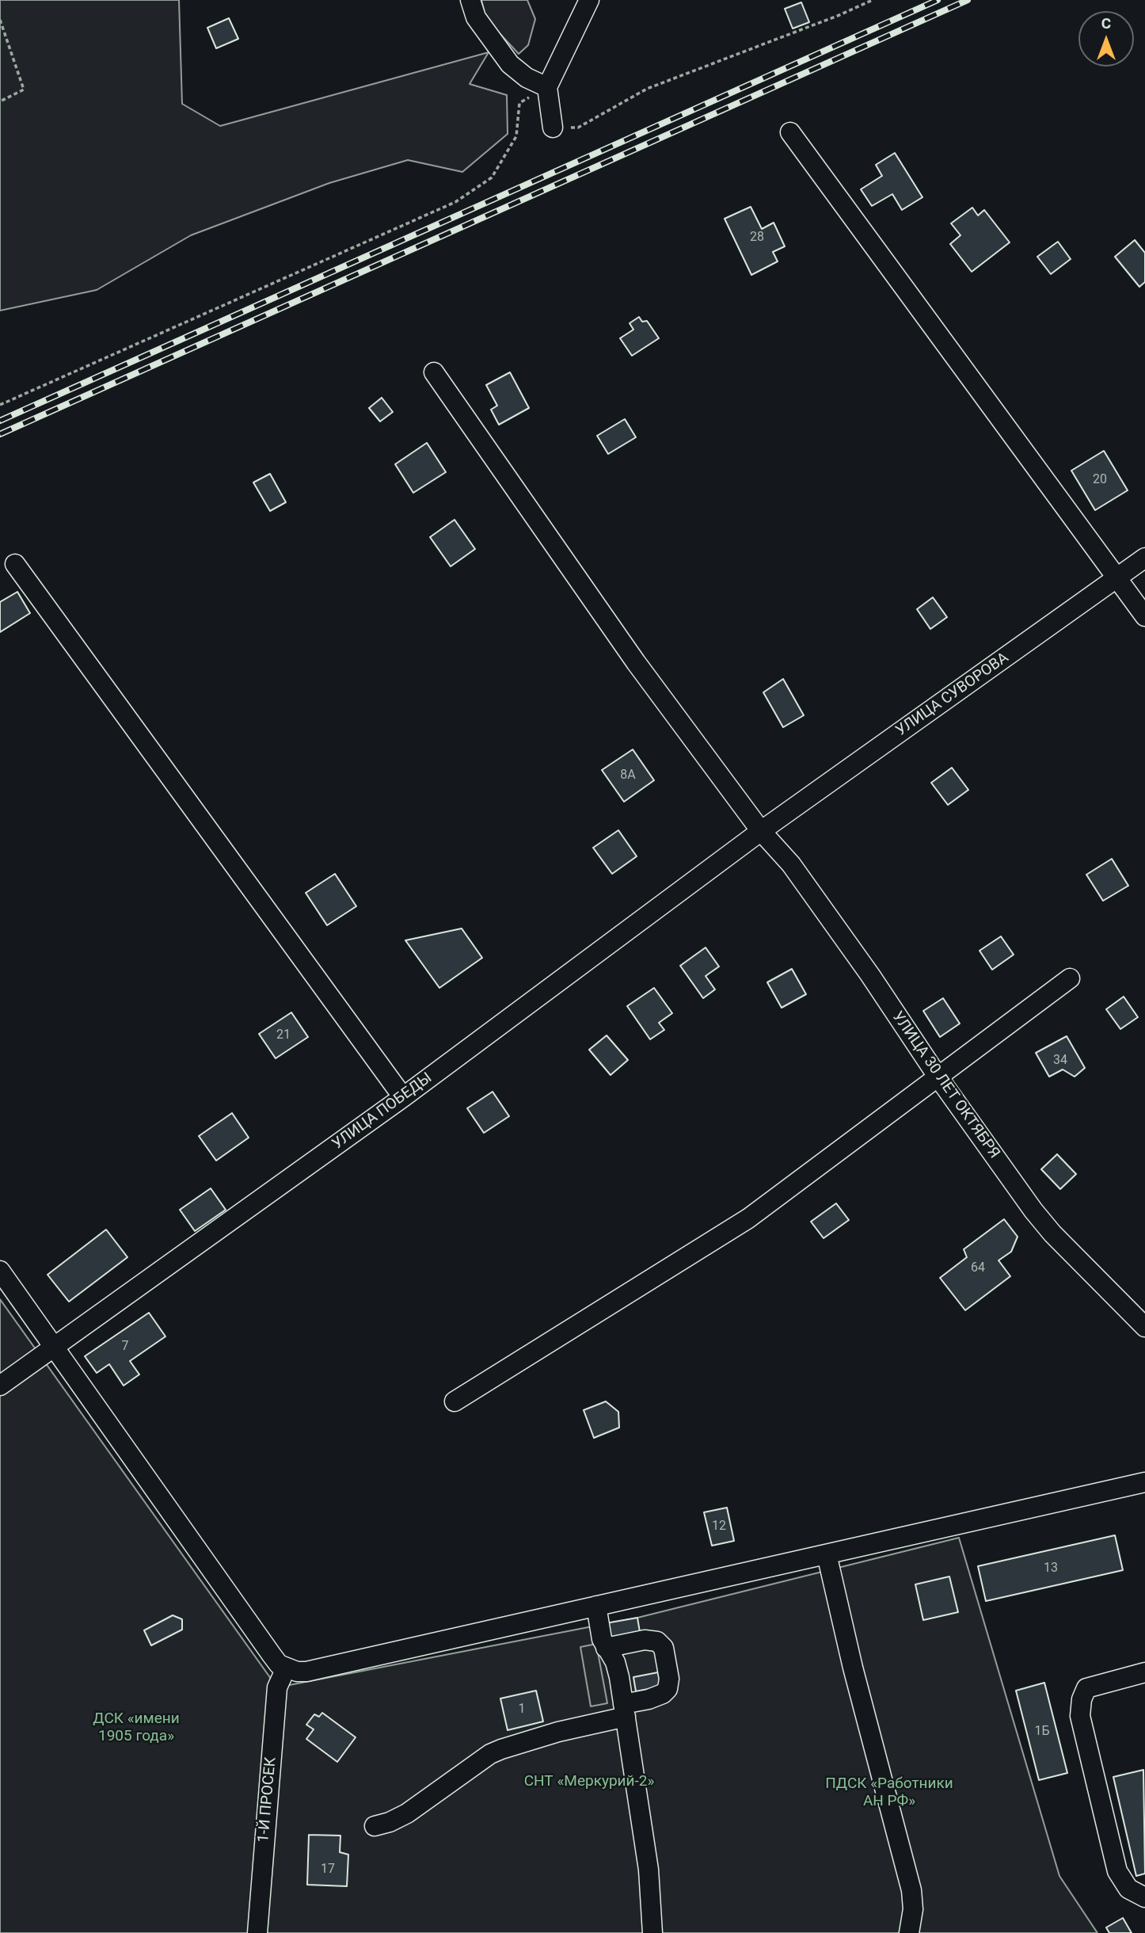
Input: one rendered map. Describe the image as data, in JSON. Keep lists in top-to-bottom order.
{
  "streets": {
    "street": [
      "УЛИЦА СУВОРОВА",
      "УЛИЦА 30 ЛЕТ ОКТЯБРЯ",
      "УЛИЦА ПОБЕДЫ",
      "1-Й ПРОСЕК"
    ]
  },
  "crossings": [
    ["УЛИЦА СУВОРОВА", "УЛИЦА 30 ЛЕТ ОКТЯБРЯ"],
    ["УЛИЦА СУВОРОВА", "УЛИЦА ПОБЕДЫ"],
    ["УЛИЦА 30 ЛЕТ ОКТЯБРЯ", "УЛИЦА ПОБЕДЫ"]
  ],
  "parks": ["ДСК «имени 1905 года»", "СНТ «Меркурий-2»", "ПДСК «Работники АН РФ»"],
  "house_numbers": [
    "28",
    "20",
    "8А",
    "21",
    "34",
    "64",
    "7",
    "12",
    "13",
    "1",
    "1Б",
    "17"
  ],
  "north": "top"
}
